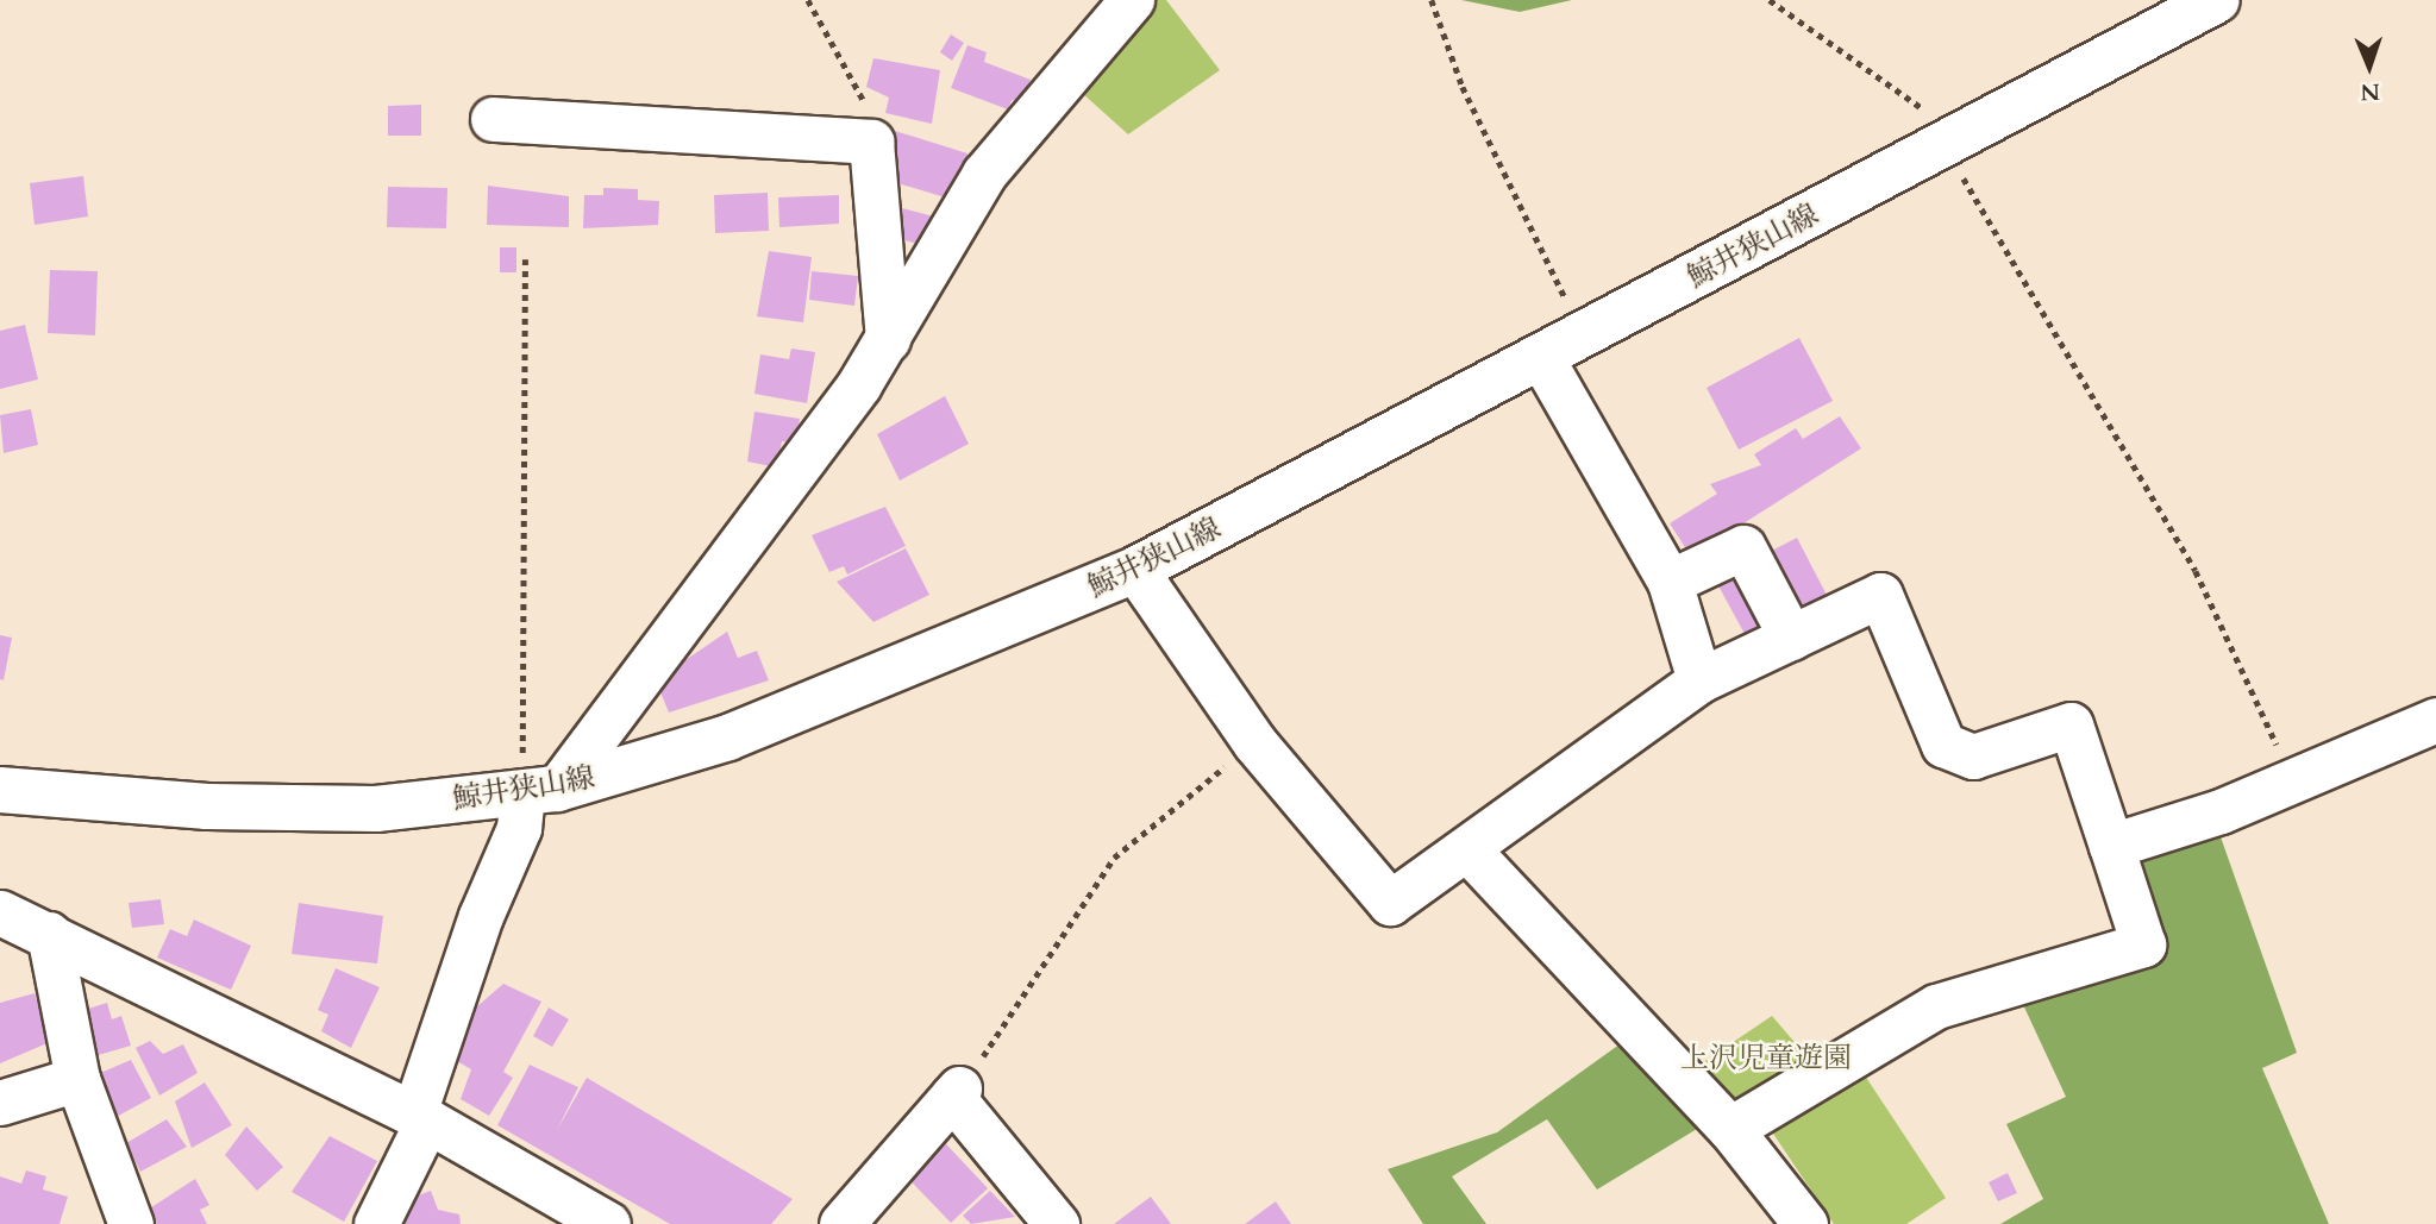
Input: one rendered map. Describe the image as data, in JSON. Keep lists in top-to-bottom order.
{
  "streets": {
    "main road": ["鯨井狭山線"]
  },
  "parks": ["上沢児童遊園"],
  "north": "bottom"
}
